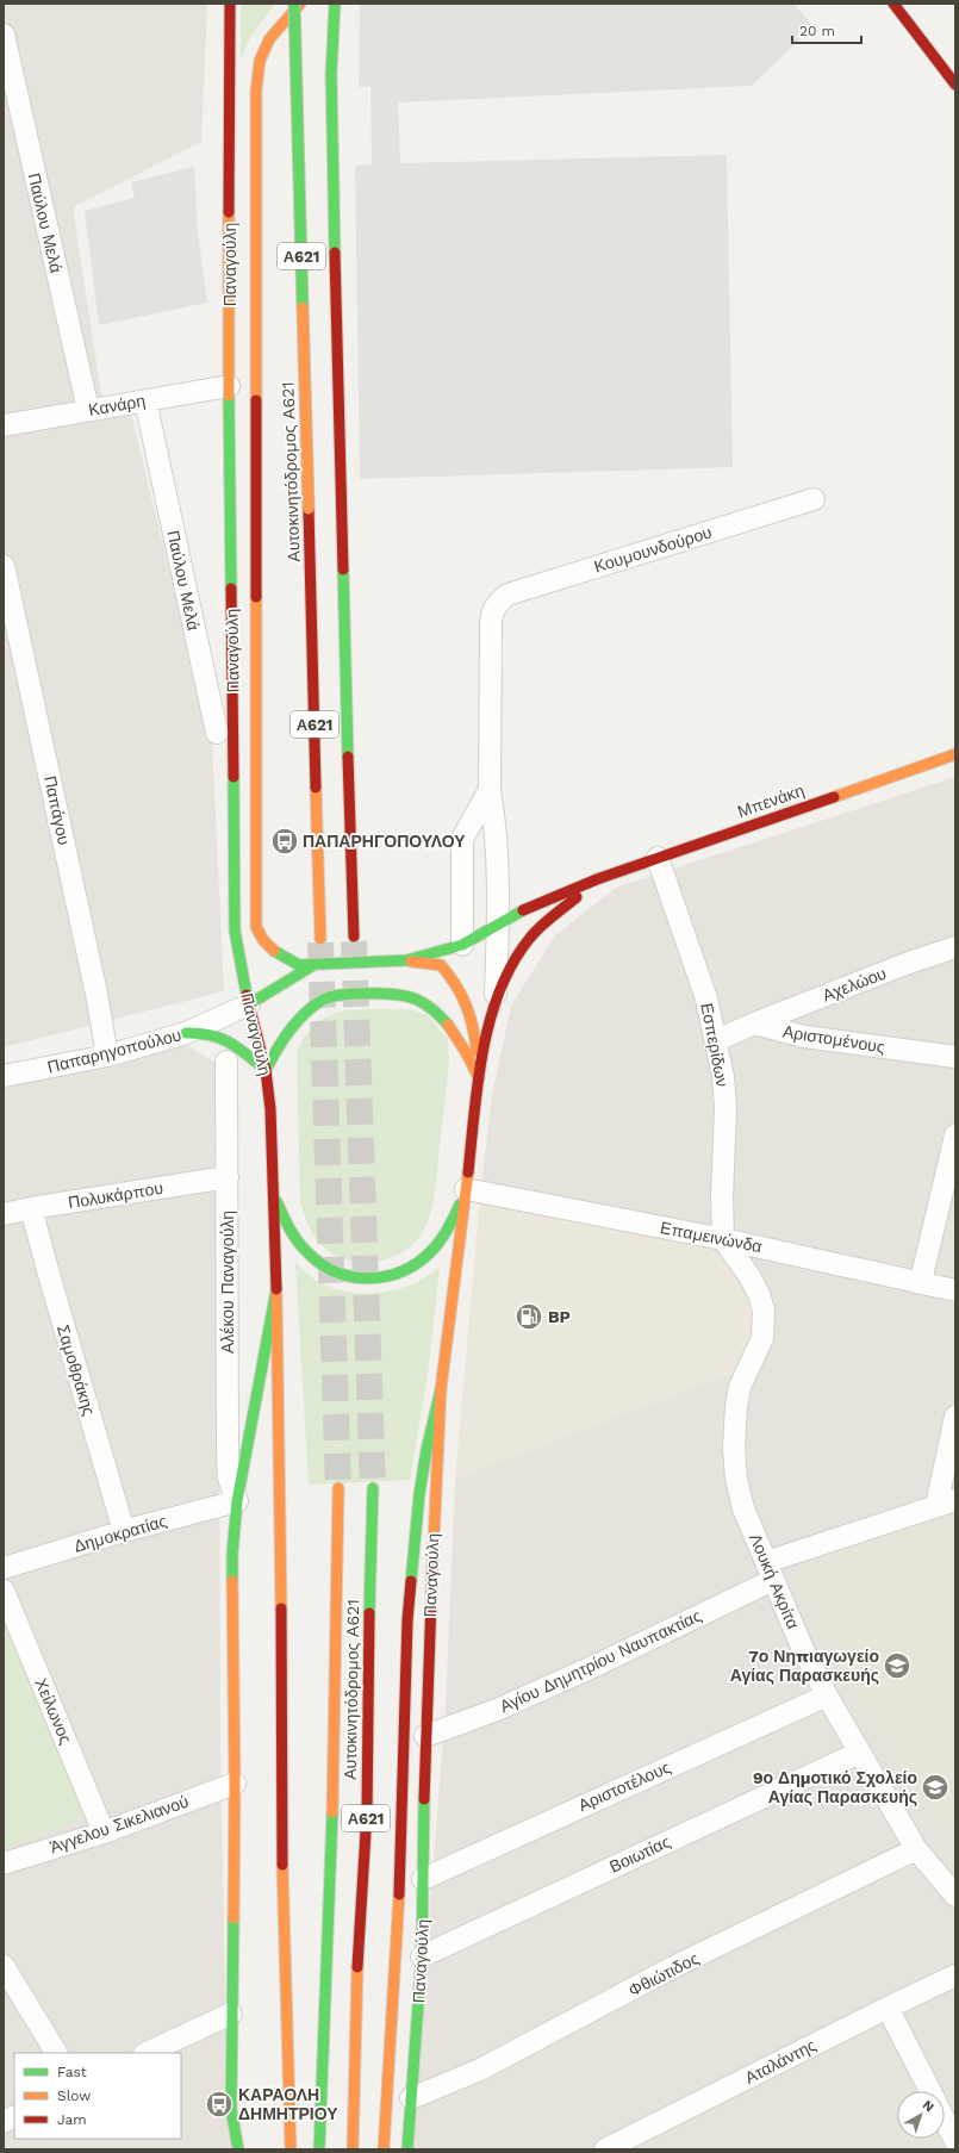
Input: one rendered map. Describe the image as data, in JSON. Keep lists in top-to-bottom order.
{
  "streets": {
    "main road": [
      "Α621",
      "Παναγούλη",
      "Αυτοκινητόδρομος Α621",
      "Μπενάκη"
    ],
    "street": [
      "Παύλου Μελά",
      "Κανάρη",
      "Κουμουνδούρου",
      "Παπάγου",
      "Αχελώου",
      "Αριστομένους",
      "Εσπερίδων",
      "Παπαρηγοπούλου",
      "Πολυκάρπου",
      "Επαμεινώνδα",
      "Αλέκου Παναγούλη",
      "Σαμοθράκης",
      "Δημοκρατίας",
      "Λουκή Ακρίτα",
      "Αγίου Δημητρίου Ναυπακτίας",
      "Χείλωνος",
      "Αριστοτέλους",
      "Άγγελου Σικελιανού",
      "Βοιωτίας",
      "Φθιώτιδος",
      "Αταλάντης"
    ]
  },
  "crossings": [
    ["Παύλου Μελά", "Κανάρη"],
    ["Παναγούλη", "Κανάρη"],
    ["Παναγούλη", "Κουμουνδούρου"],
    ["Παναγούλη", "Μπενάκη"],
    ["Παναγούλη", "Παπαρηγοπούλου"],
    ["Παναγούλη", "Επαμεινώνδα"],
    ["Παναγούλη", "Αγίου Δημητρίου Ναυπακτίας"],
    ["Παναγούλη", "Αριστοτέλους"],
    ["Παναγούλη", "Βοιωτίας"],
    ["Παναγούλη", "Φθιώτιδος"],
    ["Μπενάκη", "Εσπερίδων"],
    ["Παπάγου", "Παπαρηγοπούλου"],
    ["Αχελώου", "Αριστομένους"],
    ["Εσπερίδων", "Επαμεινώνδα"],
    ["Εσπερίδων", "Λουκή Ακρίτα"],
    ["Πολυκάρπου", "Αλέκου Παναγούλη"],
    ["Πολυκάρπου", "Σαμοθράκης"],
    ["Επαμεινώνδα", "Λουκή Ακρίτα"],
    ["Αλέκου Παναγούλη", "Δημοκρατίας"],
    ["Σαμοθράκης", "Δημοκρατίας"],
    ["Λουκή Ακρίτα", "Αγίου Δημητρίου Ναυπακτίας"],
    ["Λουκή Ακρίτα", "Αριστοτέλους"],
    ["Λουκή Ακρίτα", "Βοιωτίας"],
    ["Λουκή Ακρίτα", "Φθιώτιδος"],
    ["Χείλωνος", "Άγγελου Σικελιανού"]
  ],
  "places": {
    "bus stop": ["ΠΑΠΑΡΗΓΟΠΟΥΛΟΥ", "ΚΑΡΑΟΛΗ ΔΗΜΗΤΡΙΟΥ"],
    "fuel station": ["BP"],
    "school or university": ["7ο Νηπιαγωγείο Αγίας Παρασκευής", "9ο Δημοτικό Σχολείο Αγίας Παρασκευής"]
  },
  "legend": ["Fast", "Slow", "Jam"],
  "scale_bar": "20 m",
  "north": "top right"
}
